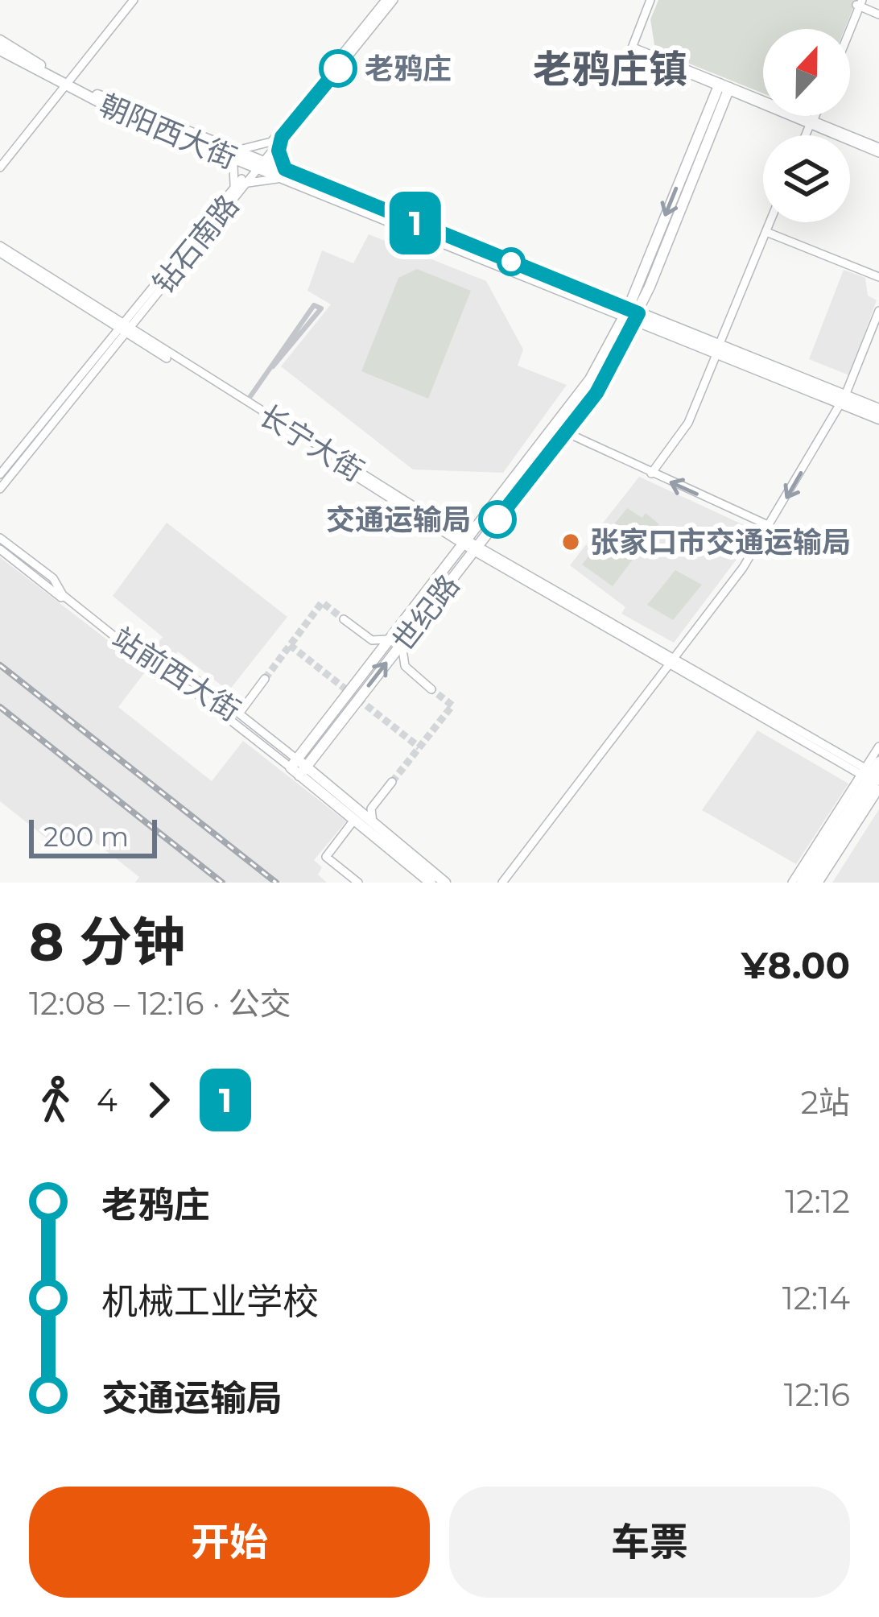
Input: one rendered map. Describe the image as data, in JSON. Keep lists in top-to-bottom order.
{
  "streets": {
    "main road": [
      "朝阳西大街",
      "钻石南路",
      "长宁大街",
      "世纪路",
      "站前西大街"
    ]
  },
  "crossings": [
    ["朝阳西大街", "钻石南路"],
    ["朝阳西大街", "世纪路"],
    ["钻石南路", "长宁大街"],
    ["长宁大街", "世纪路"],
    ["世纪路", "站前西大街"]
  ],
  "districts": ["老鸦庄镇"],
  "places": ["老鸦庄", "交通运输局", "张家口市交通运输局"],
  "lines": ["bus line 1"],
  "scale_bar": "200 m",
  "north": "top",
  "page": {
    "on_map": "1",
    "scale": "200 m",
    "heading": ["8 分钟", "12:08 – 12:16 · 公交", "¥8.00"],
    "legs": ["4", "1", "2站"],
    "list": [
      {
        "name": "老鸦庄",
        "value": "12:12"
      },
      {
        "name": "机械工业学校",
        "value": "12:14"
      },
      {
        "name": "交通运输局",
        "value": "12:16"
      }
    ],
    "buttons": ["开始", "车票"]
  }
}
